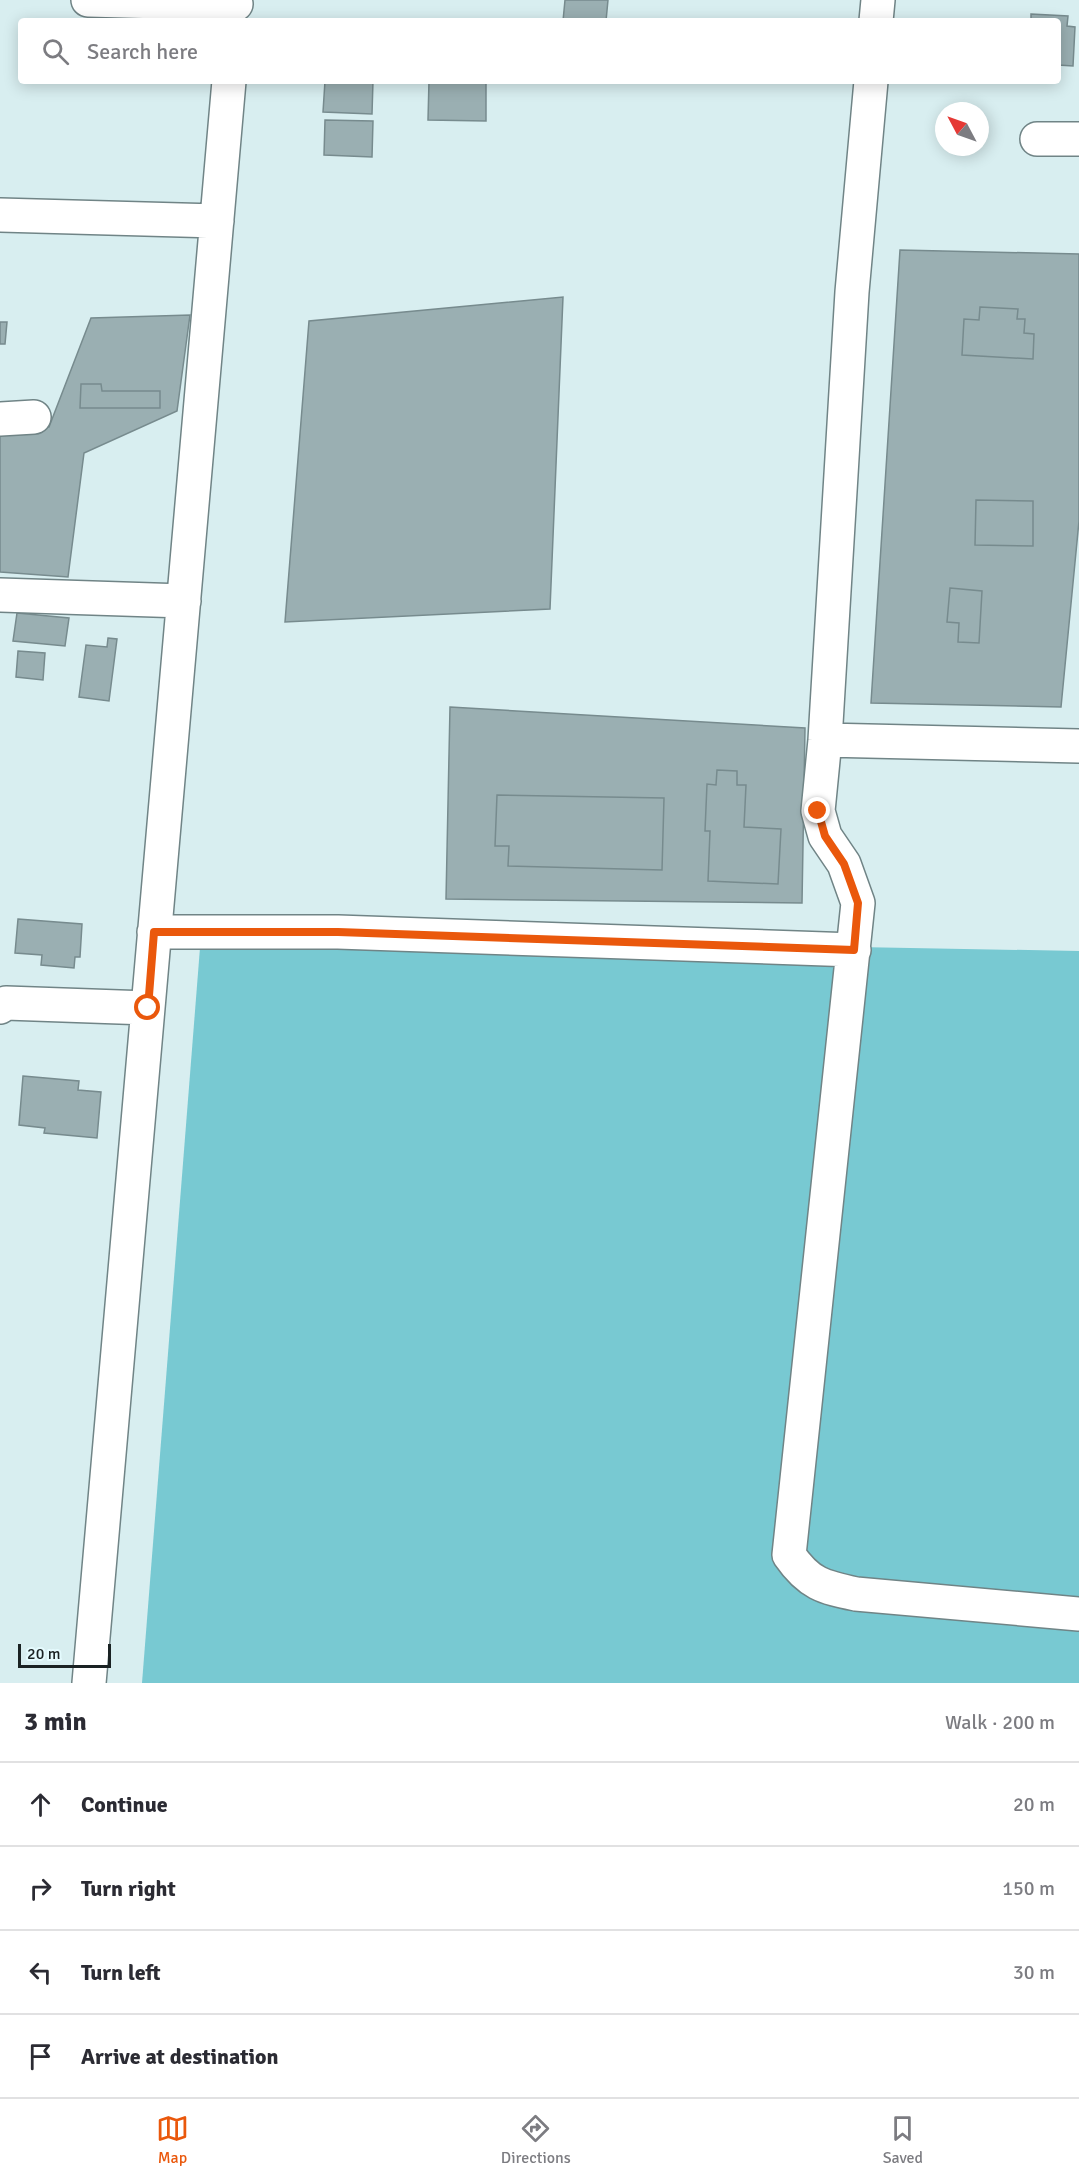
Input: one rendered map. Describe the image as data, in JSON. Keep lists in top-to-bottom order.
{
  "scale_bar": "20 m",
  "north": "top left",
  "page": {
    "search": "Search here",
    "scale": "20 m",
    "heading": ["3 min", "Walk · 200 m"],
    "list": [
      ["Continue", "20 m"],
      ["Turn right", "150 m"],
      ["Turn left", "30 m"],
      "Arrive at destination"
    ],
    "nav": ["Map", "Directions", "Saved"]
  }
}
